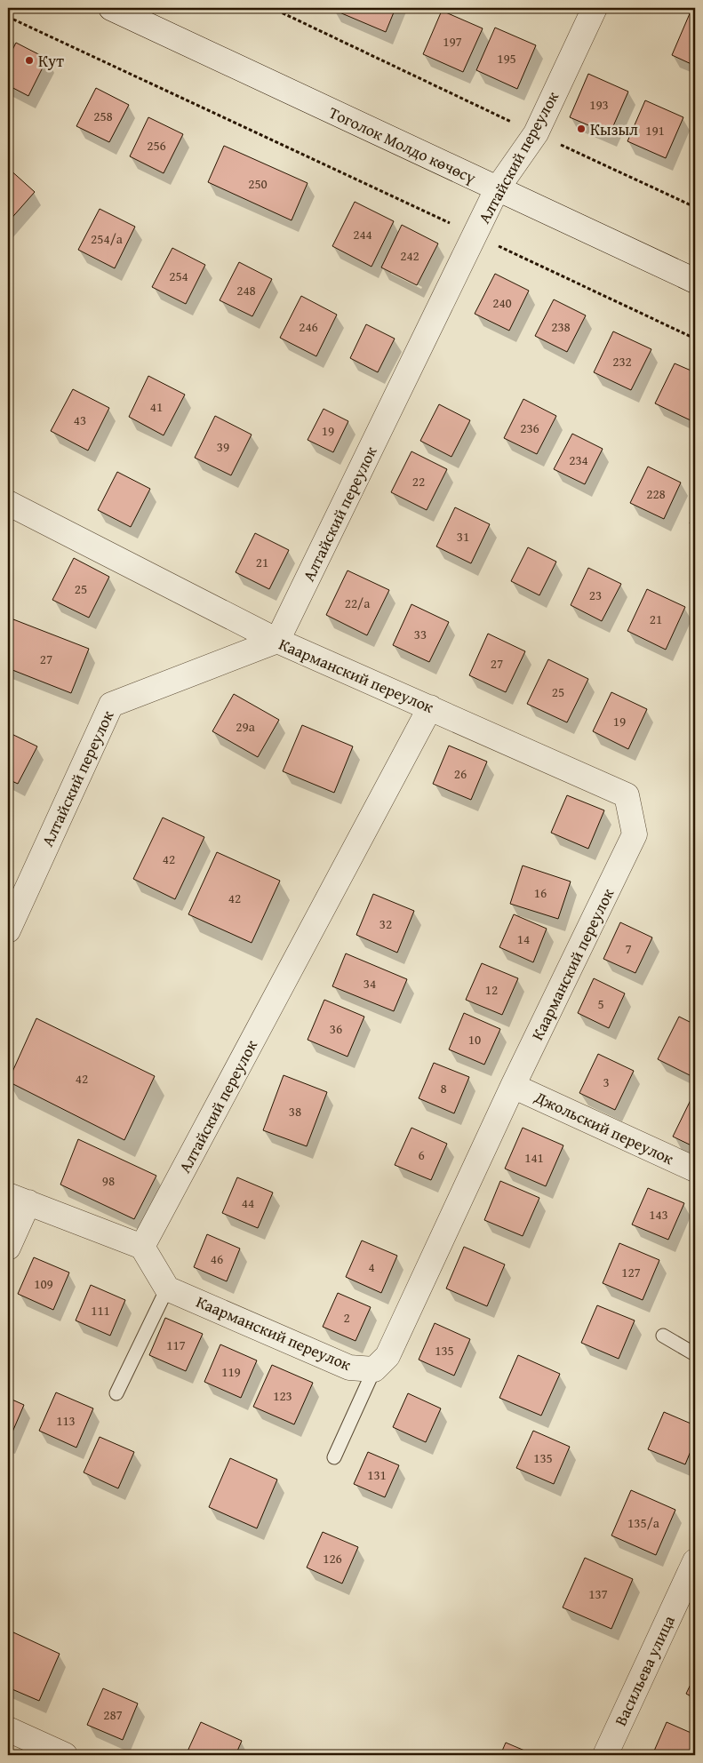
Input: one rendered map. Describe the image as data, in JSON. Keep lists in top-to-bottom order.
{
  "streets": {
    "street": [
      "Тоголок Молдо көчөсү",
      "Алтайский переулок",
      "Каарманский переулок",
      "Джольский переулок",
      "Васильева улица"
    ]
  },
  "crossings": [
    ["Тоголок Молдо көчөсү", "Алтайский переулок"],
    ["Алтайский переулок", "Каарманский переулок"],
    ["Каарманский переулок", "Джольский переулок"]
  ],
  "places": ["Кут", "Кызыл"],
  "house_numbers": [
    "197",
    "195",
    "193",
    "258",
    "191",
    "256",
    "250",
    "244",
    "254/а",
    "242",
    "254",
    "248",
    "240",
    "246",
    "238",
    "232",
    "41",
    "43",
    "236",
    "19",
    "39",
    "234",
    "22",
    "228",
    "31",
    "21",
    "25",
    "23",
    "22/а",
    "21",
    "33",
    "27",
    "27",
    "25",
    "19",
    "29а",
    "26",
    "42",
    "16",
    "42",
    "32",
    "14",
    "7",
    "34",
    "12",
    "5",
    "36",
    "10",
    "42",
    "3",
    "8",
    "38",
    "6",
    "141",
    "98",
    "44",
    "143",
    "46",
    "4",
    "127",
    "109",
    "111",
    "2",
    "117",
    "135",
    "119",
    "123",
    "113",
    "135",
    "131",
    "135/а",
    "126",
    "137",
    "287"
  ]
}
